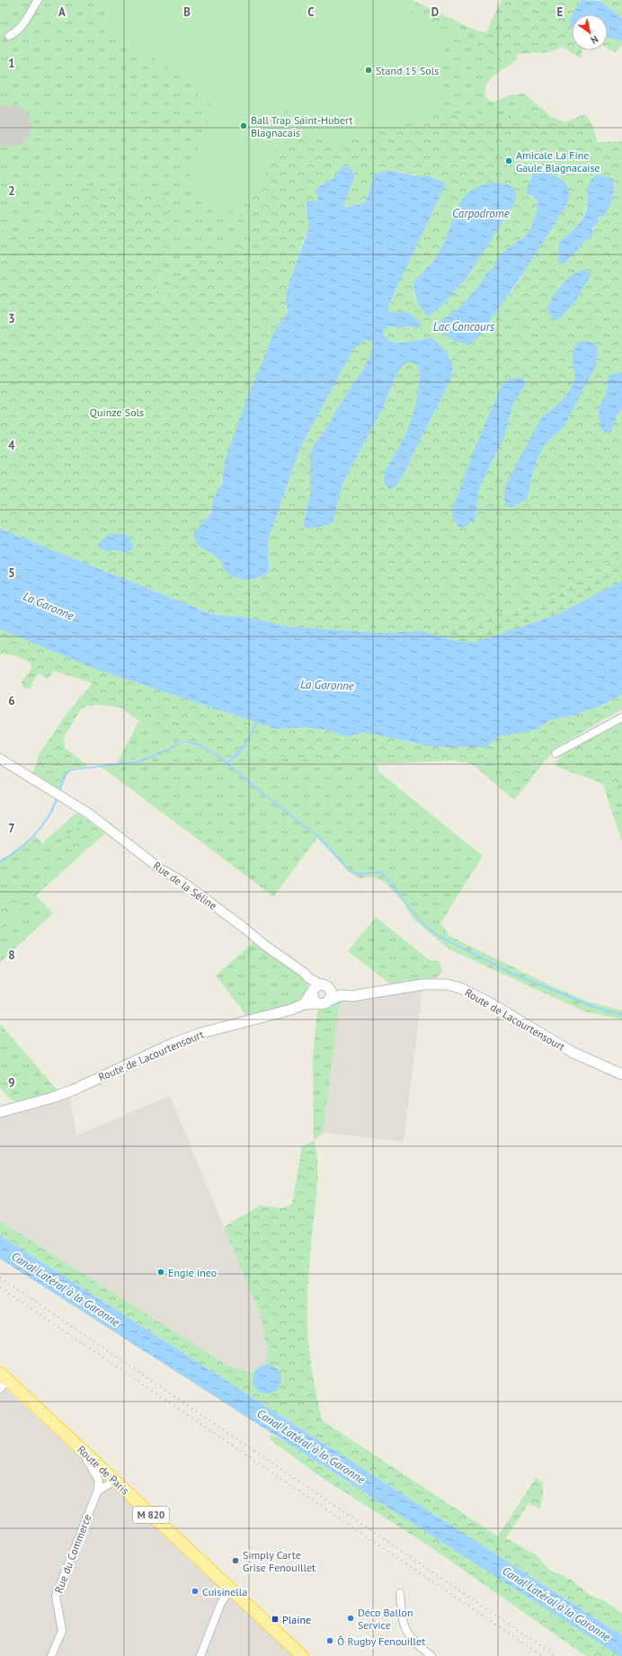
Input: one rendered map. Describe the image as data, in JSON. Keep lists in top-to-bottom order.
{
  "streets": {
    "main road": ["Route de Lacourtensourt", "Route de Paris", "M 820"],
    "street": ["Rue de la Séline", "Rue du Commerce"]
  },
  "crossings": [
    ["Rue de la Séline", "Route de Lacourtensourt"],
    ["Route de Paris", "Rue du Commerce"]
  ],
  "water": [
    "Carpodrome",
    "Lac Concours",
    "La Garonne",
    "Canal Latéral à la Garonne"
  ],
  "parks": ["Quinze Sols"],
  "places": {
    "other": [
      "Stand 15 Sols",
      "Ball Trap Saint-Hubert Blagnacais",
      "Amicale La Fine Gaule Blagnacaise",
      "Engie ineo",
      "Simply Carte Grise Fenouillet",
      "Cuisinella",
      "Déco Ballon Service",
      "Ô Rugby Fenouillet"
    ],
    "transit": ["Plaine"]
  },
  "north": "bottom right",
  "grid": {
    "columns": [
      "A",
      "B",
      "C",
      "D",
      "E"
    ],
    "rows": [
      "1",
      "2",
      "3",
      "4",
      "5",
      "6",
      "7",
      "8",
      "9"
    ]
  }
}
